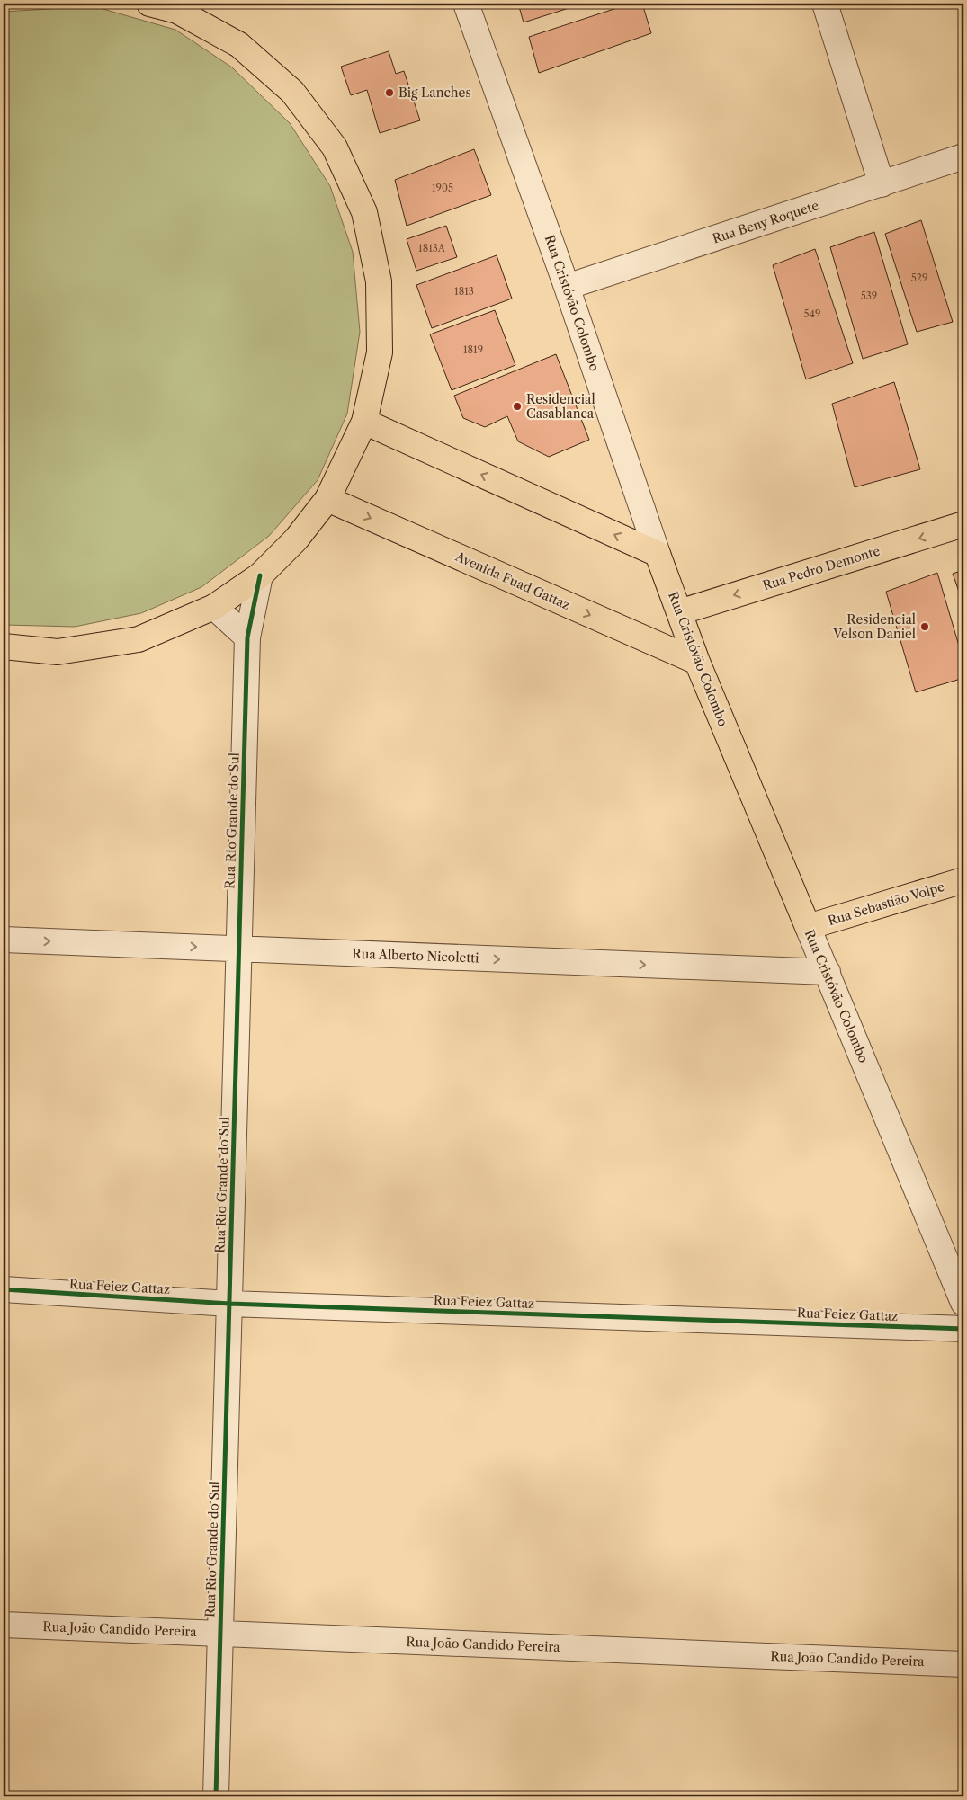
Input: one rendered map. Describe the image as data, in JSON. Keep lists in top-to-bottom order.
{
  "streets": {
    "main road": [
      "Rua Cristóvão Colombo",
      "Rua Pedro Demonte",
      "Avenida Fuad Gattaz",
      "Rua Sebastião Volpe"
    ],
    "street": [
      "Rua Beny Roquete",
      "Rua Rio Grande do Sul",
      "Rua Alberto Nicoletti",
      "Rua Feiez Gattaz",
      "Rua João Candido Pereira"
    ]
  },
  "crossings": [
    ["Rua Beny Roquete", "Rua Cristóvão Colombo"],
    ["Rua Cristóvão Colombo", "Rua Pedro Demonte"],
    ["Rua Cristóvão Colombo", "Avenida Fuad Gattaz"],
    ["Rua Cristóvão Colombo", "Rua Sebastião Volpe"],
    ["Rua Cristóvão Colombo", "Rua Alberto Nicoletti"],
    ["Rua Rio Grande do Sul", "Rua Alberto Nicoletti"],
    ["Rua Rio Grande do Sul", "Rua Feiez Gattaz"],
    ["Rua Rio Grande do Sul", "Rua João Candido Pereira"]
  ],
  "one_way": ["Rua Pedro Demonte", "Rua Alberto Nicoletti"],
  "places": ["Big Lanches", "Residencial Casablanca", "Residencial Velson Daniel"],
  "house_numbers": [
    "1905",
    "1813A",
    "529",
    "1813",
    "539",
    "549",
    "1819"
  ]
}
